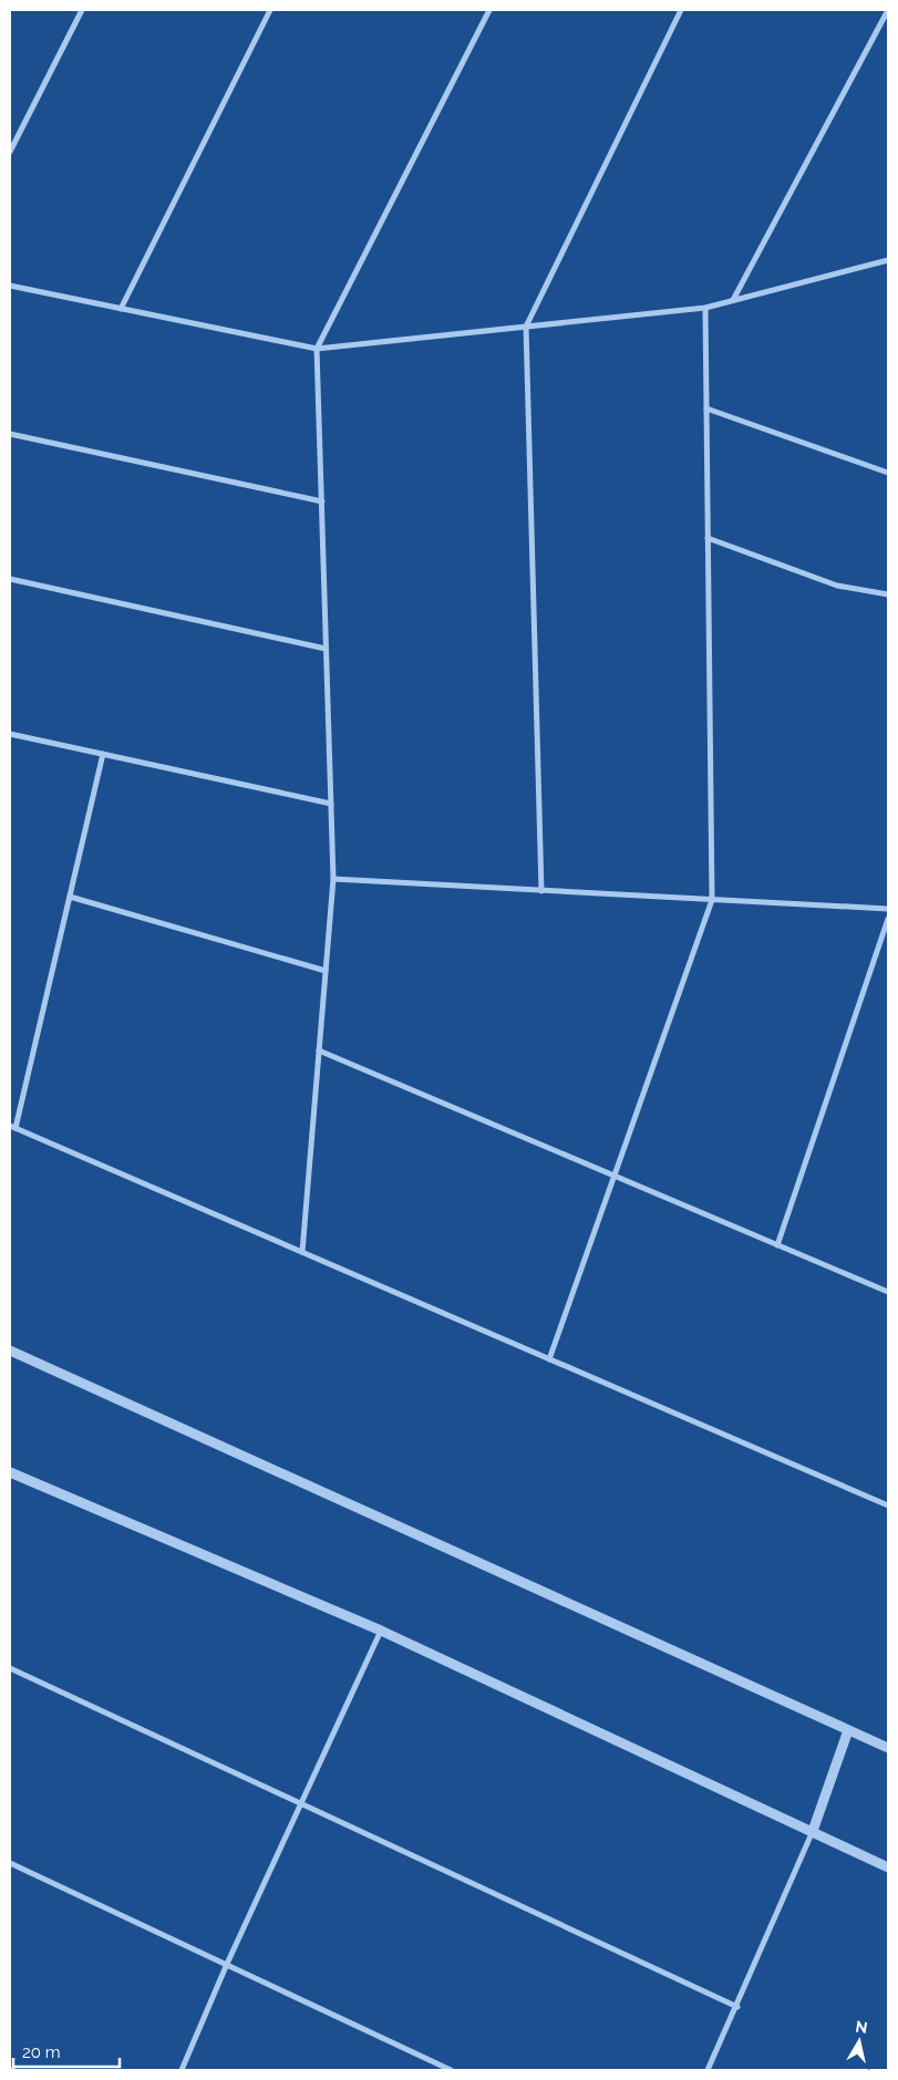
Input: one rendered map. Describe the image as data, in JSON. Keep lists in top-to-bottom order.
{
  "scale_bar": "20 m",
  "north": "top"
}
